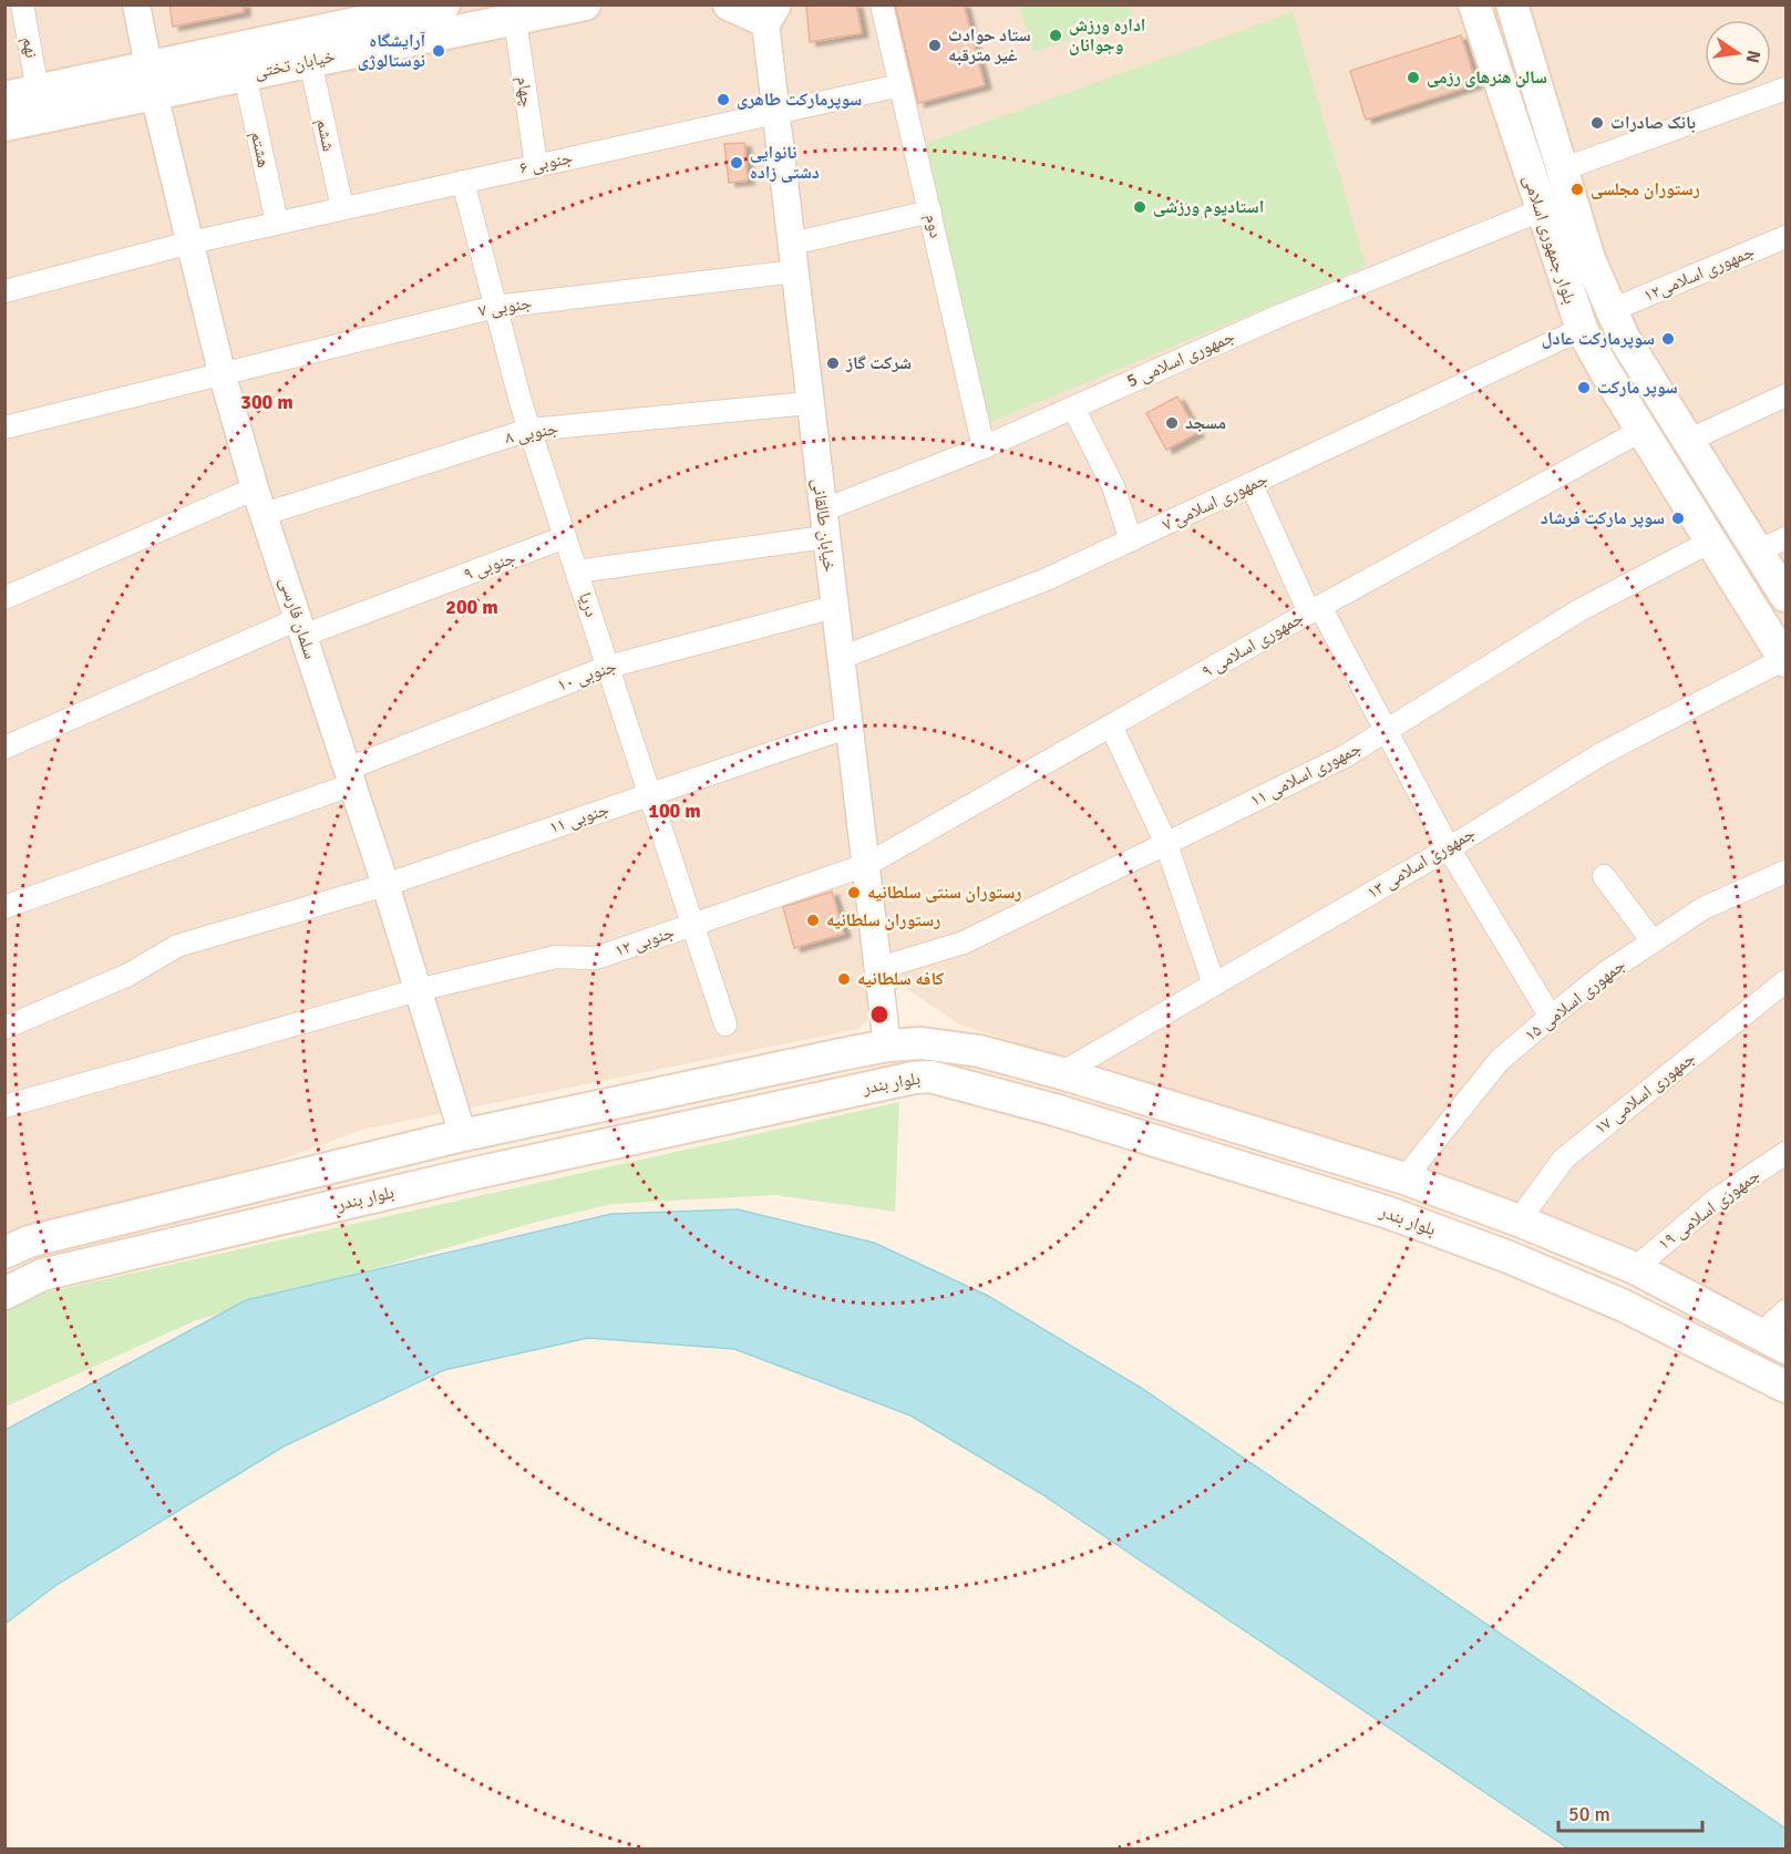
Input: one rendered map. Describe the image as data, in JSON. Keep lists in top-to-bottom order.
{
  "streets": {
    "main road": ["خیابان تختی", "بلوار جمهوری اسلامی", "بلوار بندر"],
    "street": [
      "نهم",
      "چهام",
      "ششم",
      "هشتم",
      "۶ جنوبی",
      "دوم",
      "جمهوری اسلامی۱۲",
      "۷ جنوبی",
      "جمهوری اسلامی 5",
      "۸ جنوبی",
      "جمهوری اسلامی ۷",
      "خیابان طالقانی",
      "۹ جنوبی",
      "دریا",
      "سلمان فارسی",
      "جمهوری اسلامی ۹",
      "۱۰ جنوبی",
      "جمهوری اسلامی ۱۱",
      "۱۱ جنوبی",
      "جمهوری اسلامی ۱۳",
      "۱۲ جنوبی",
      "جمهوری اسلامی ۱۵",
      "جمهوری اسلامی ۱۷",
      "جمهوری اسلامی ۱۹"
    ]
  },
  "crossings": [
    ["نهم", "خیابان تختی"],
    ["خیابان تختی", "چهام"],
    ["خیابان تختی", "ششم"],
    ["خیابان تختی", "هشتم"],
    ["خیابان تختی", "سلمان فارسی"],
    ["چهام", "۶ جنوبی"],
    ["ششم", "۶ جنوبی"],
    ["هشتم", "۶ جنوبی"],
    ["۶ جنوبی", "دوم"],
    ["۶ جنوبی", "خیابان طالقانی"],
    ["۶ جنوبی", "دریا"],
    ["۶ جنوبی", "سلمان فارسی"],
    ["دوم", "جمهوری اسلامی 5"],
    ["بلوار جمهوری اسلامی", "جمهوری اسلامی۱۲"],
    ["بلوار جمهوری اسلامی", "جمهوری اسلامی 5"],
    ["بلوار جمهوری اسلامی", "جمهوری اسلامی ۷"],
    ["بلوار جمهوری اسلامی", "جمهوری اسلامی ۹"],
    ["بلوار جمهوری اسلامی", "جمهوری اسلامی ۱۱"],
    ["بلوار جمهوری اسلامی", "جمهوری اسلامی ۱۳"],
    ["۷ جنوبی", "خیابان طالقانی"],
    ["۷ جنوبی", "دریا"],
    ["۷ جنوبی", "سلمان فارسی"],
    ["جمهوری اسلامی 5", "خیابان طالقانی"],
    ["۸ جنوبی", "خیابان طالقانی"],
    ["۸ جنوبی", "دریا"],
    ["۸ جنوبی", "سلمان فارسی"],
    ["جمهوری اسلامی ۷", "خیابان طالقانی"],
    ["خیابان طالقانی", "جمهوری اسلامی ۹"],
    ["خیابان طالقانی", "۱۰ جنوبی"],
    ["خیابان طالقانی", "جمهوری اسلامی ۱۱"],
    ["خیابان طالقانی", "۱۱ جنوبی"],
    ["خیابان طالقانی", "۱۲ جنوبی"],
    ["خیابان طالقانی", "بلوار بندر"],
    ["۹ جنوبی", "دریا"],
    ["۹ جنوبی", "سلمان فارسی"],
    ["دریا", "۱۰ جنوبی"],
    ["دریا", "۱۱ جنوبی"],
    ["دریا", "۱۲ جنوبی"],
    ["سلمان فارسی", "۱۰ جنوبی"],
    ["سلمان فارسی", "۱۱ جنوبی"],
    ["سلمان فارسی", "۱۲ جنوبی"],
    ["سلمان فارسی", "بلوار بندر"],
    ["جمهوری اسلامی ۹", "۱۲ جنوبی"],
    ["جمهوری اسلامی ۱۳", "بلوار بندر"],
    ["جمهوری اسلامی ۱۵", "بلوار بندر"],
    ["بلوار بندر", "جمهوری اسلامی ۱۷"],
    ["بلوار بندر", "جمهوری اسلامی ۱۹"]
  ],
  "places": [
    "اداره ورزش وجوانان",
    "ستاد حوادث غیر مترقبه",
    "آرایشگاه نوستالوژی",
    "سالن هنرهای رزمی",
    "سوپرمارکت طاهری",
    "بانک صادرات",
    "نانوایی دشتی زاده",
    "رستوران مجلسی",
    "استادیوم ورزشی",
    "سوپرمارکت عادل",
    "شرکت گاز",
    "سوپر مارکت",
    "مسجد",
    "سوپر مارکت فرشاد",
    "رستوران سنتی سلطانیه",
    "رستوران سلطانیه",
    "کافه سلطانیه"
  ],
  "scale_bar": "50 m",
  "north": "right",
  "rings": ["300 m", "200 m", "100 m"]
}
